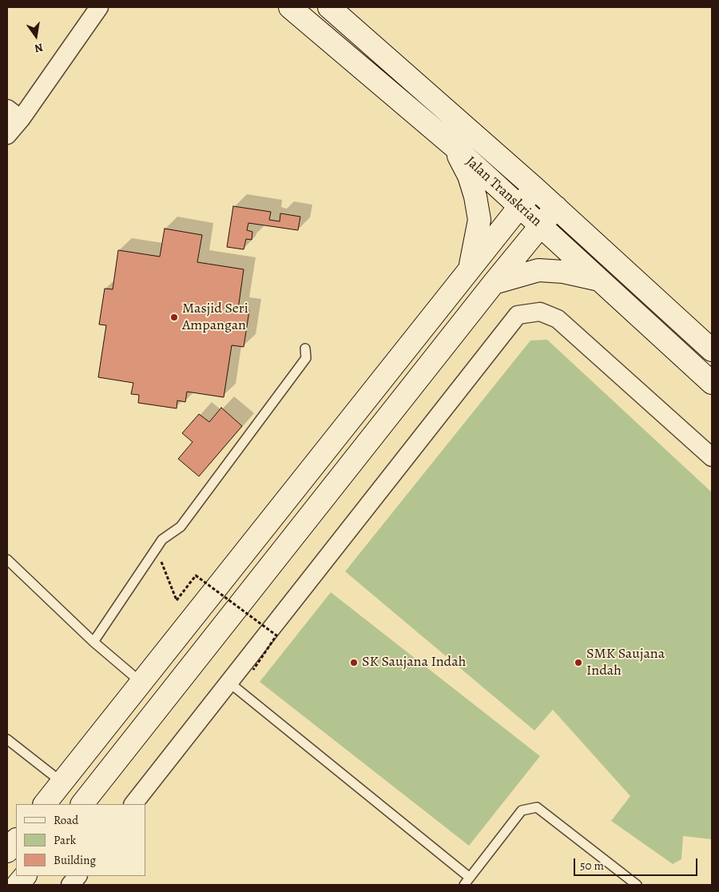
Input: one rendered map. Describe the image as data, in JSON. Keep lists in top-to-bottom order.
{
  "streets": {
    "main road": ["Jalan Transkrian"]
  },
  "places": ["Masjid Seri Ampangan", "SK Saujana Indah", "SMK Saujana Indah"],
  "legend": ["Road", "Park", "Building"],
  "scale_bar": "50 m",
  "north": "bottom"
}
